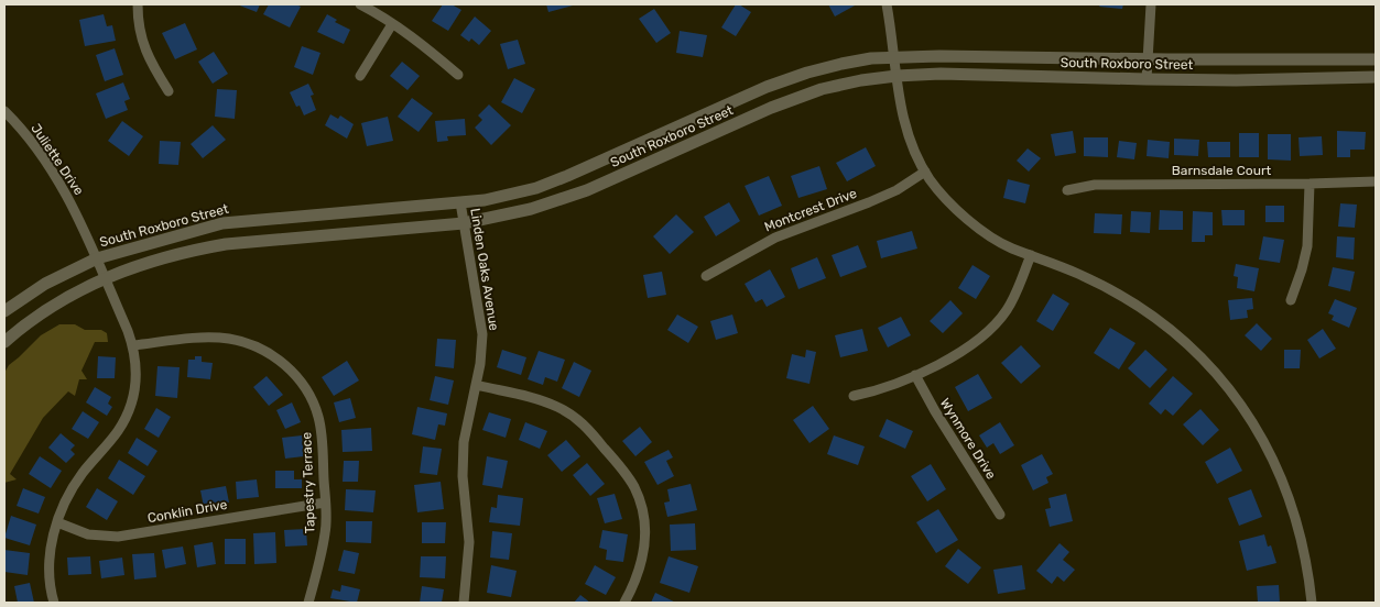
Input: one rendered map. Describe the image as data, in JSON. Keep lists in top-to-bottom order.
{
  "streets": {
    "street": [
      "South Roxboro Street",
      "Juliette Drive",
      "Barnsdale Court",
      "Montcrest Drive",
      "Linden Oaks Avenue",
      "Wynmore Drive",
      "Tapestry Terrace",
      "Conklin Drive"
    ]
  },
  "crossings": [
    ["South Roxboro Street", "Juliette Drive"],
    ["South Roxboro Street", "Linden Oaks Avenue"],
    ["Juliette Drive", "Tapestry Terrace"],
    ["Juliette Drive", "Conklin Drive"],
    ["Tapestry Terrace", "Conklin Drive"]
  ]
}
